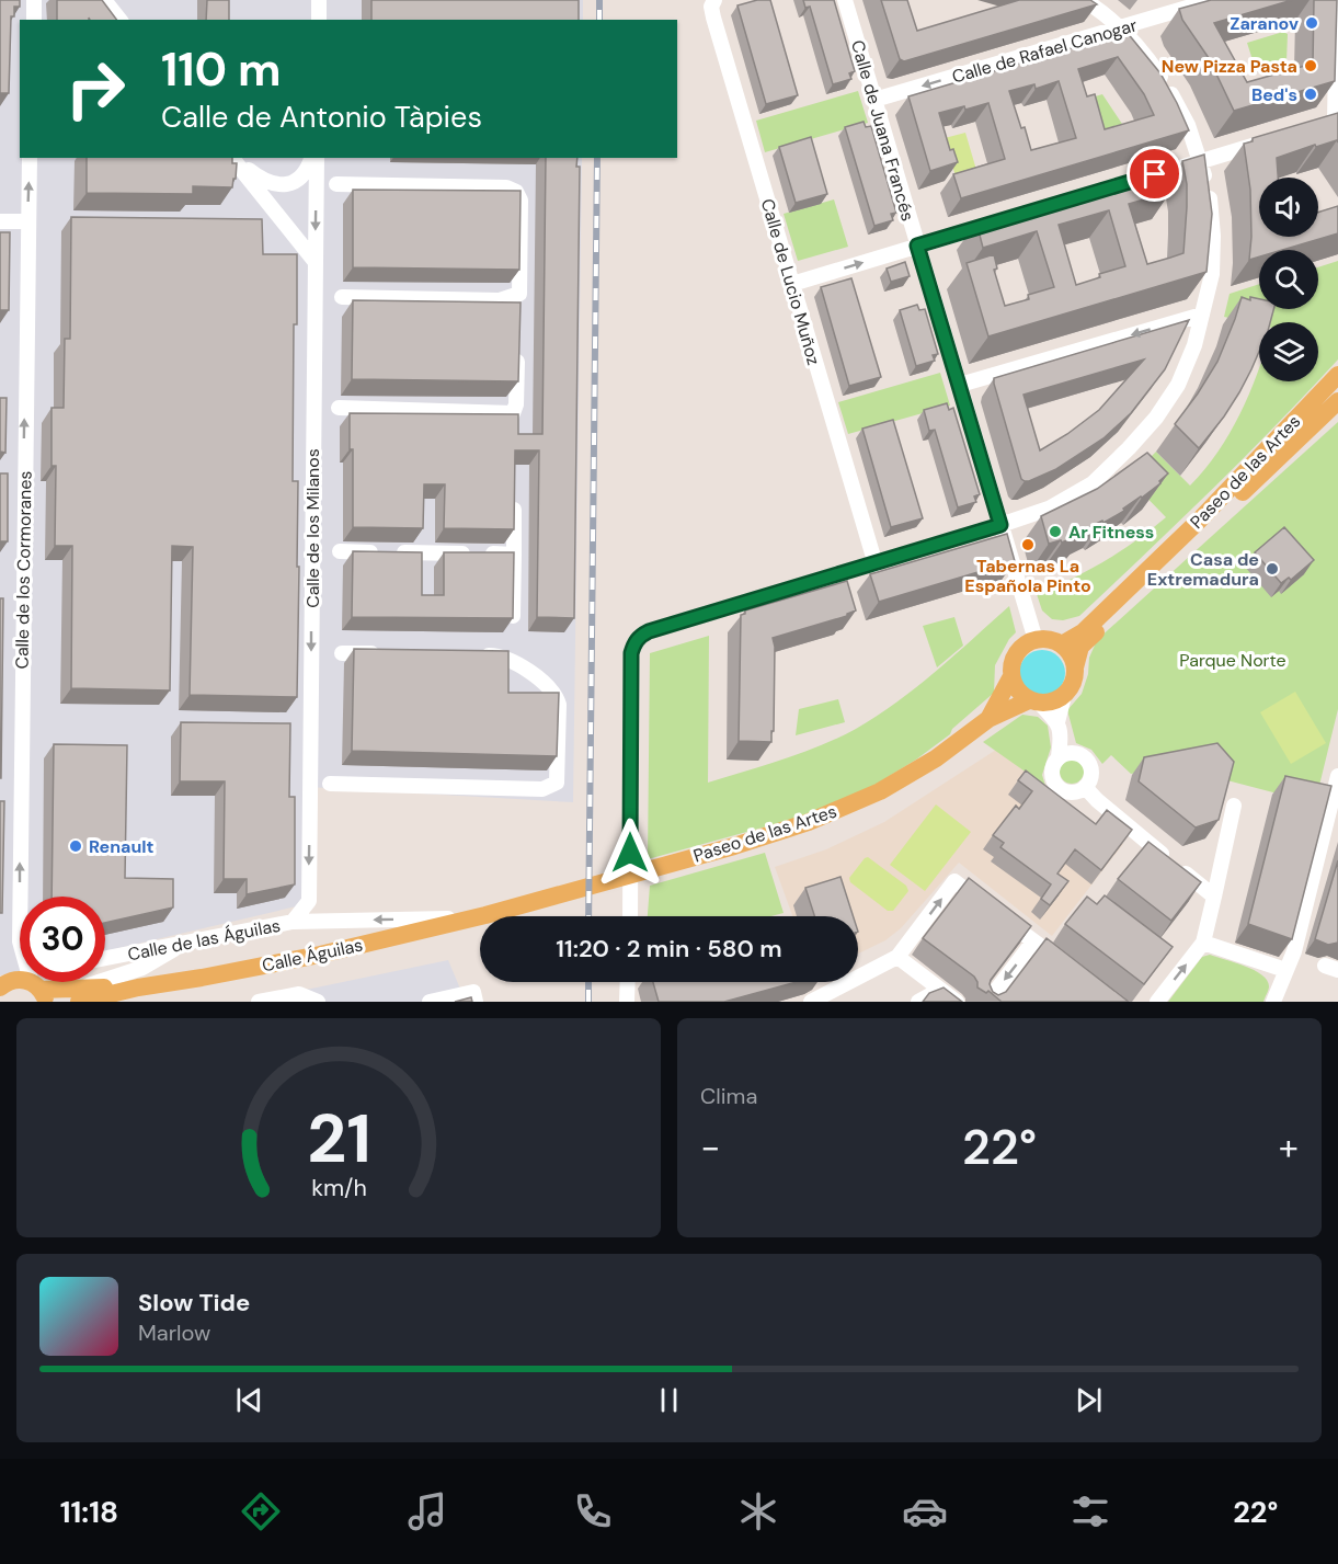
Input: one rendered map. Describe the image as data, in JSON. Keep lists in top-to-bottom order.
{
  "streets": {
    "main road": ["Paseo de las Artes", "Calle Águilas"],
    "street": [
      "Calle de Rafael Canogar",
      "Calle de Juana Francés",
      "Calle de Lucio Muñoz",
      "Calle de los Milanos",
      "Calle de los Cormoranes",
      "Calle de las Águilas"
    ]
  },
  "crossings": [
    ["Calle de Rafael Canogar", "Calle de Juana Francés"],
    ["Calle de Juana Francés", "Paseo de las Artes"],
    ["Paseo de las Artes", "Calle Águilas"],
    ["Calle de los Milanos", "Calle de las Águilas"]
  ],
  "one_way": ["Calle de Rafael Canogar", "Calle de los Milanos", "Calle de los Cormoranes"],
  "parks": ["Parque Norte"],
  "places": [
    "Zaranov",
    "New Pizza Pasta",
    "Bed's",
    "Ar Fitness",
    "Tabernas La Española Pinto",
    "Casa de Extremadura",
    "Renault"
  ],
  "page": {
    "turn": ["110 m", "Calle de Antonio Tàpies"],
    "limit": "30",
    "trip": "11:20 · 2 min · 580 m",
    "tile": "Clima",
    "heat": ["−", "22°", "+"],
    "song": ["Slow Tide", "Marlow"],
    "tabs": ["11:18", "22°"],
    "gauge": ["21", "km/h"]
  }
}
